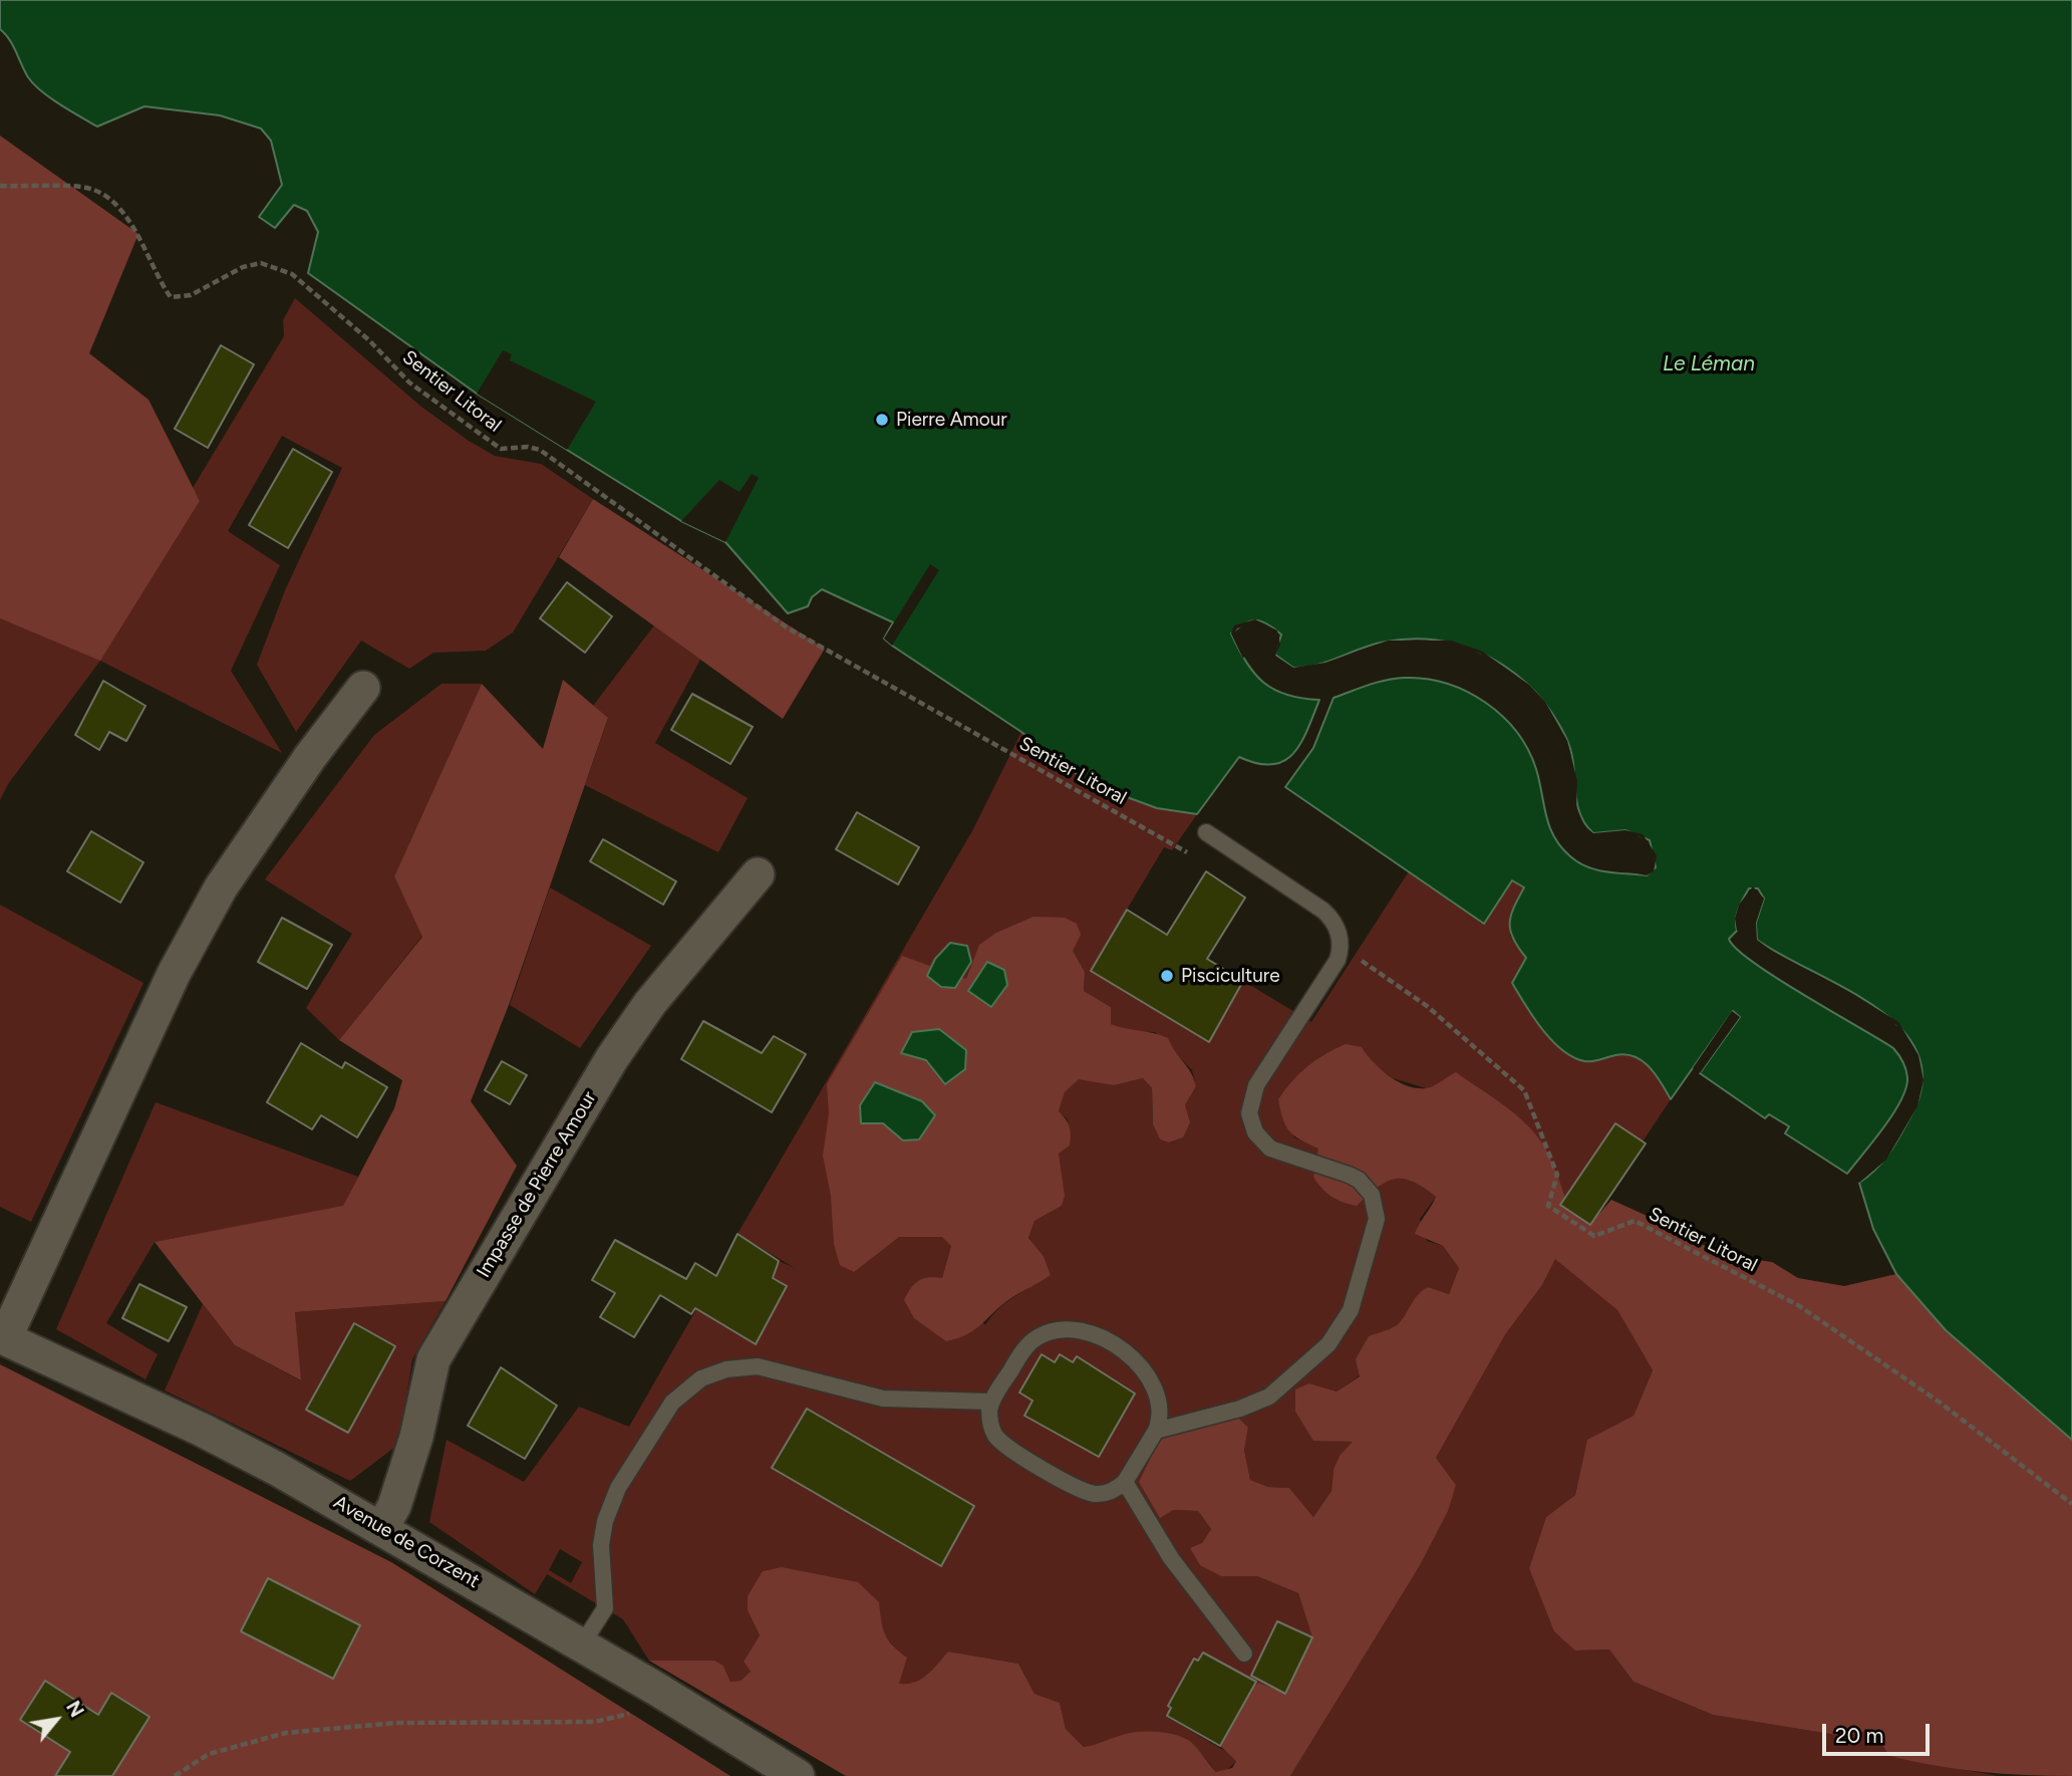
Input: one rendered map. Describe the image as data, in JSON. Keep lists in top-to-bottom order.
{
  "streets": {
    "street": ["Impasse de Pierre Amour", "Avenue de Corzent"],
    "path": ["Sentier Litoral"]
  },
  "crossings": [
    ["Impasse de Pierre Amour", "Avenue de Corzent"]
  ],
  "water": ["Le Léman"],
  "places": ["Pierre Amour", "Pisciculture"],
  "scale_bar": "20 m",
  "north": "top right"
}
